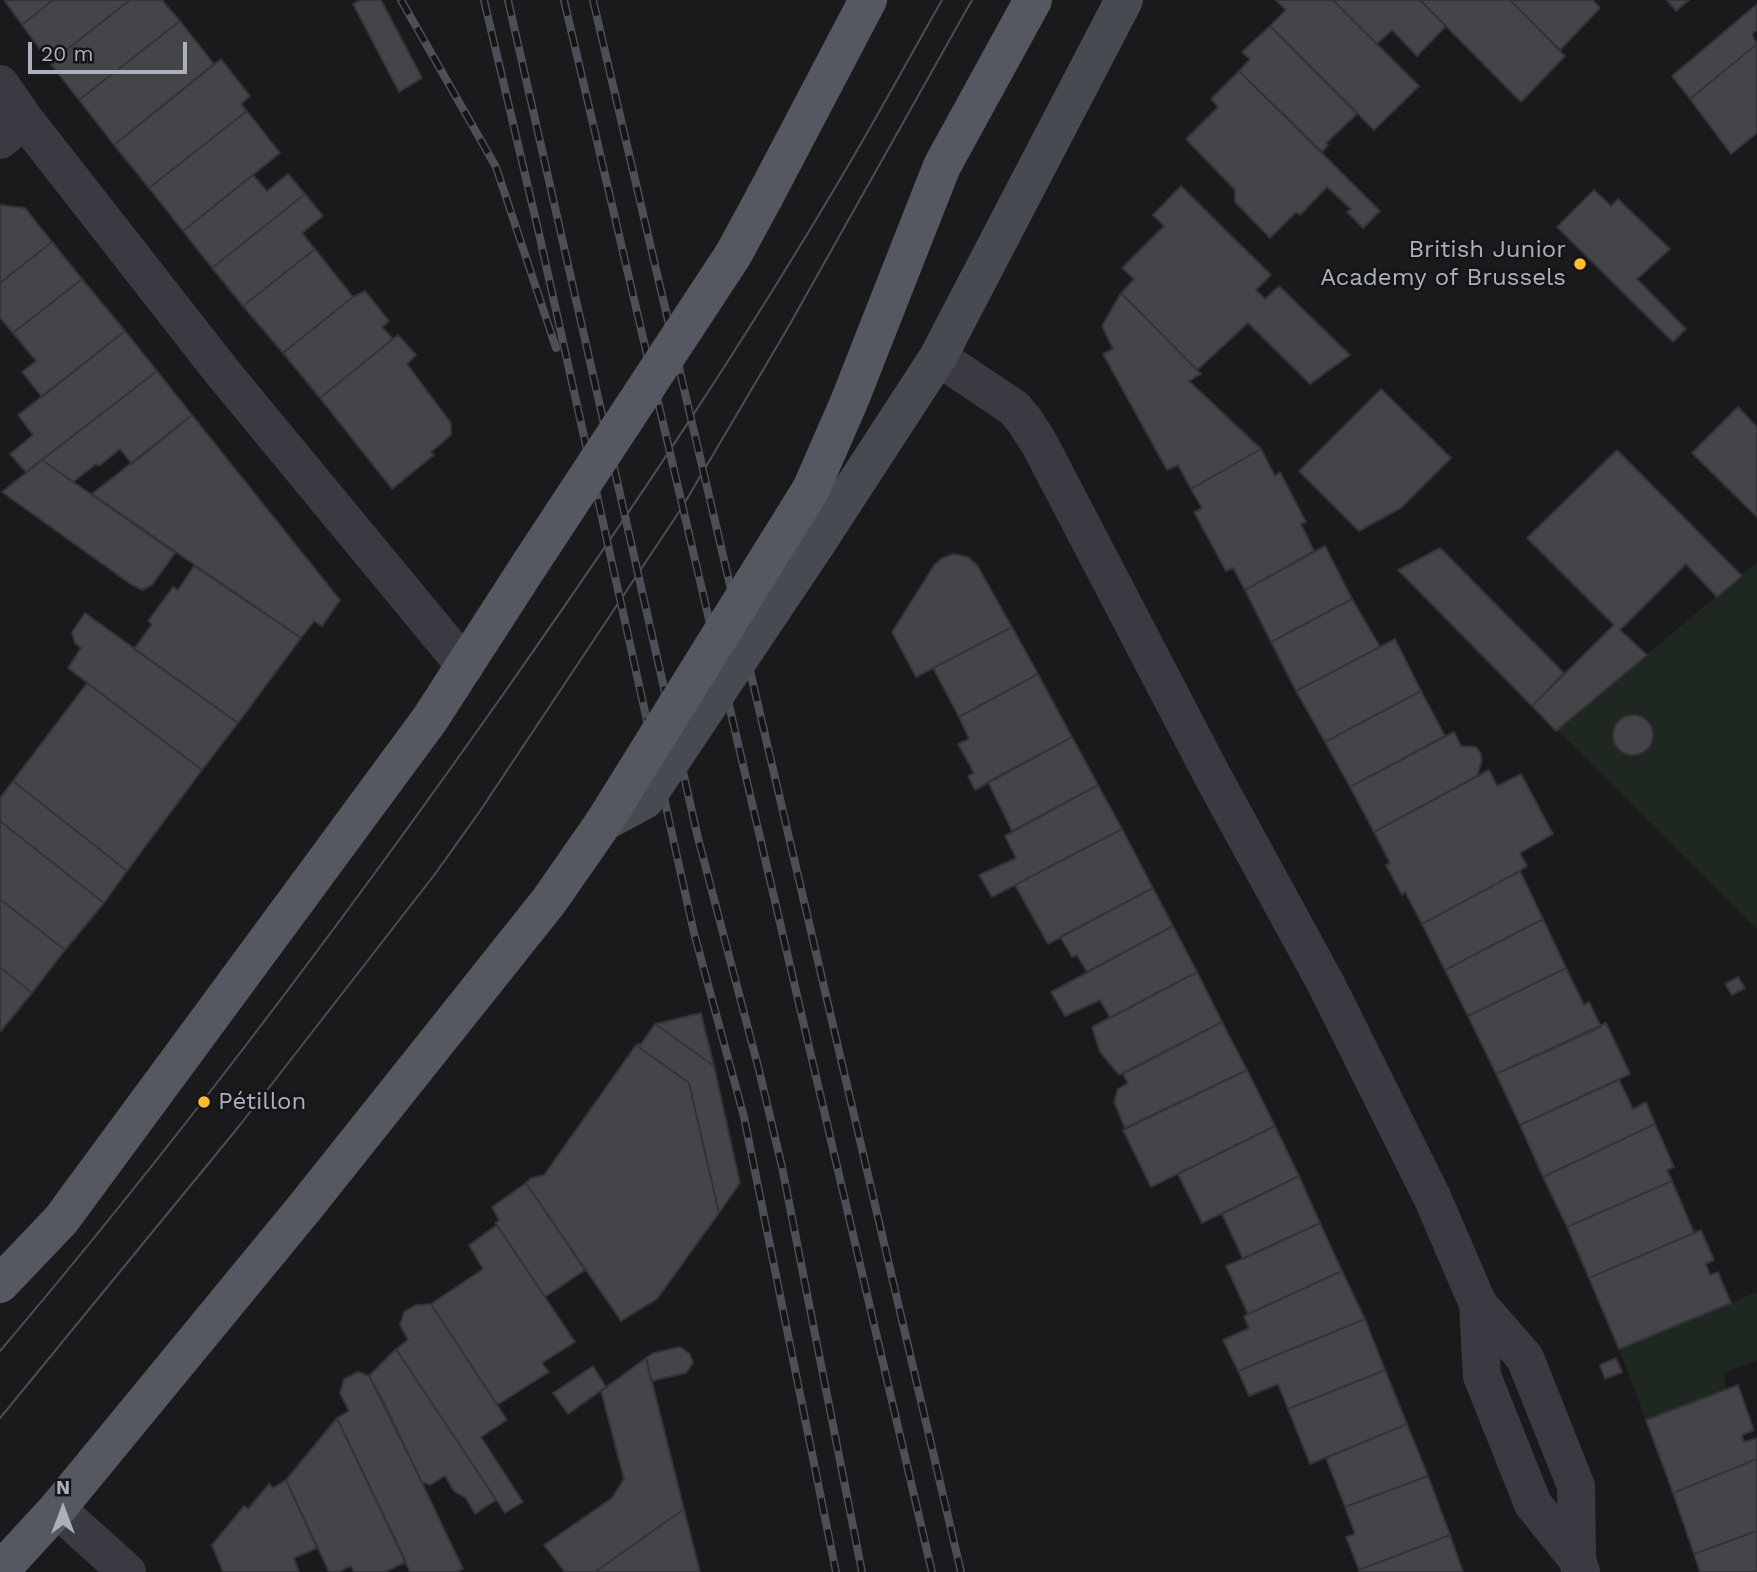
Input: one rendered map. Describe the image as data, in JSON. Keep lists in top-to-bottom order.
{
  "places": ["British Junior Academy of Brussels", "Pétillon"],
  "scale_bar": "20 m",
  "north": "top"
}
